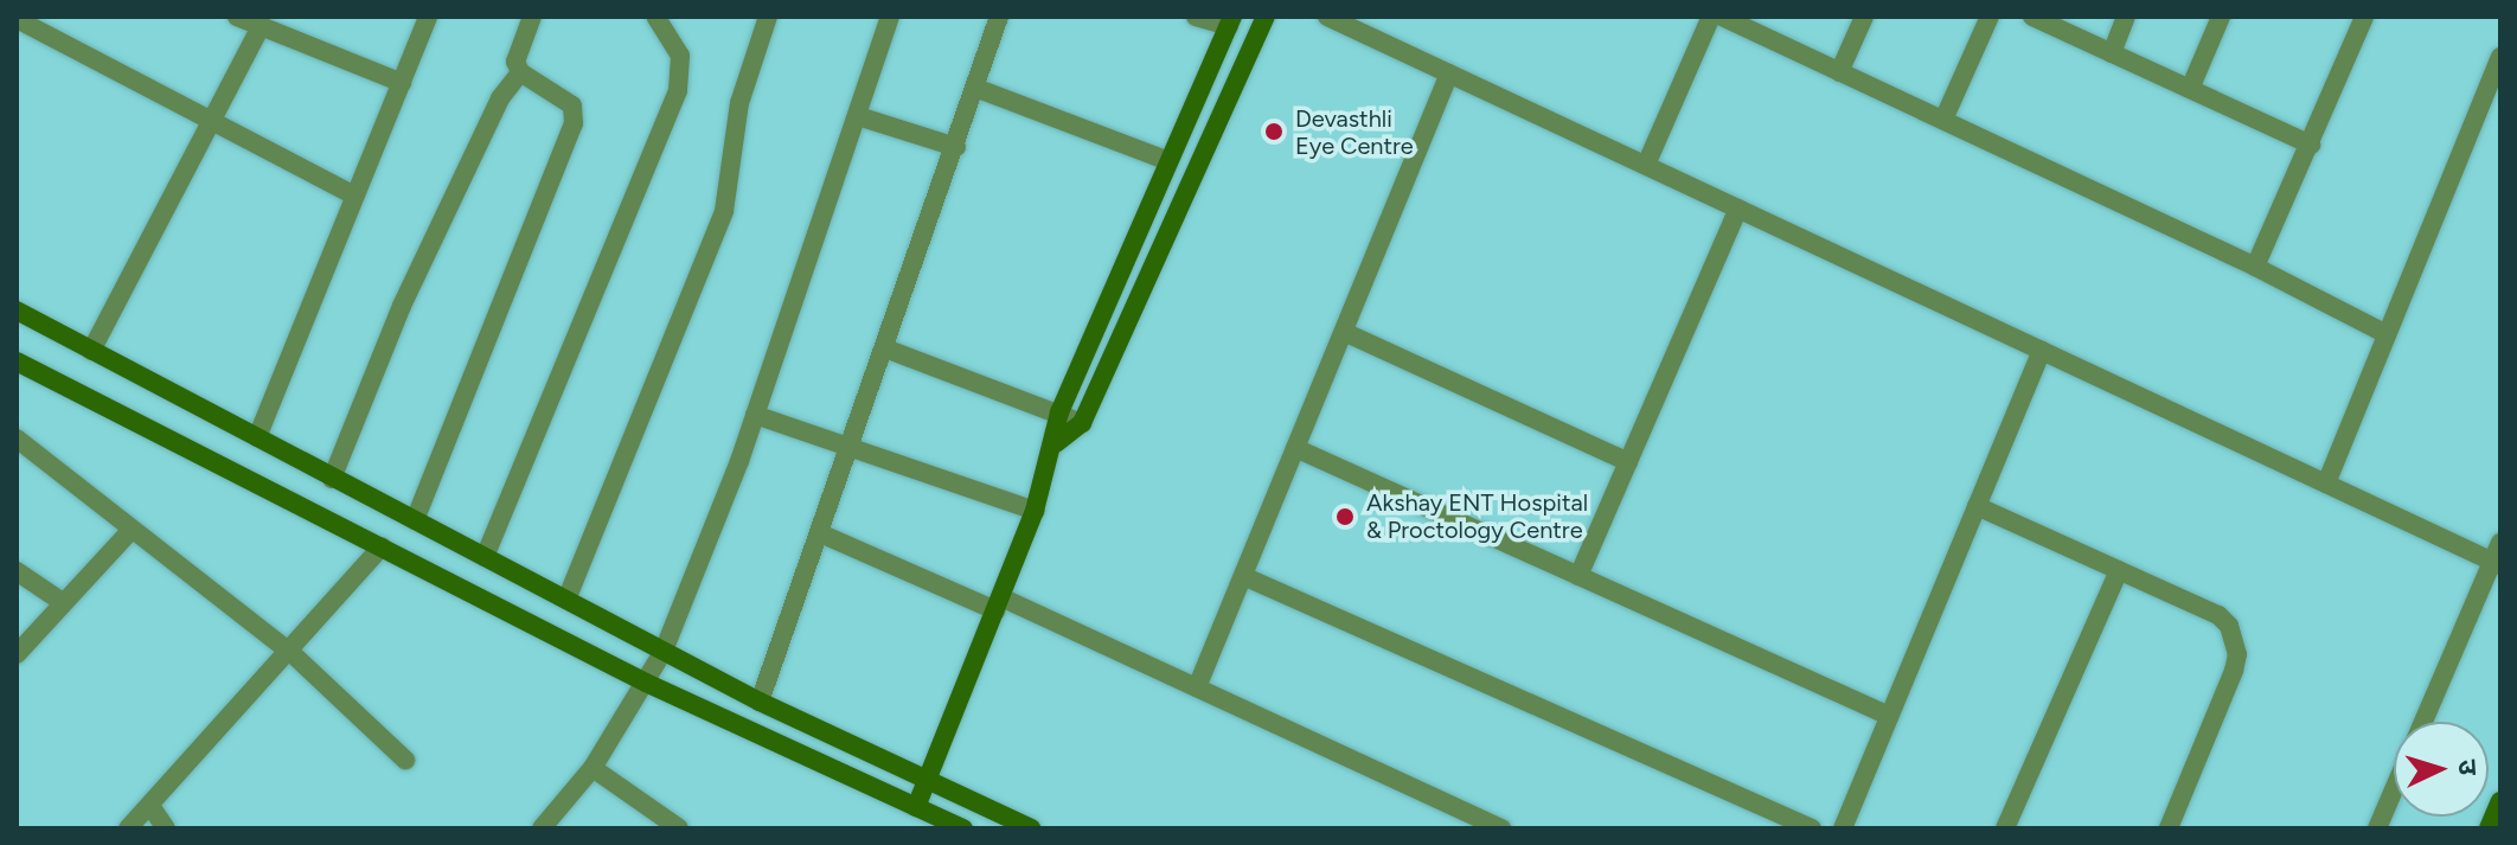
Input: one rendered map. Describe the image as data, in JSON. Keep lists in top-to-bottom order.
{
  "places": ["Devasthli Eye Centre", "Akshay ENT Hospital & Proctology Centre"],
  "north": "right"
}
